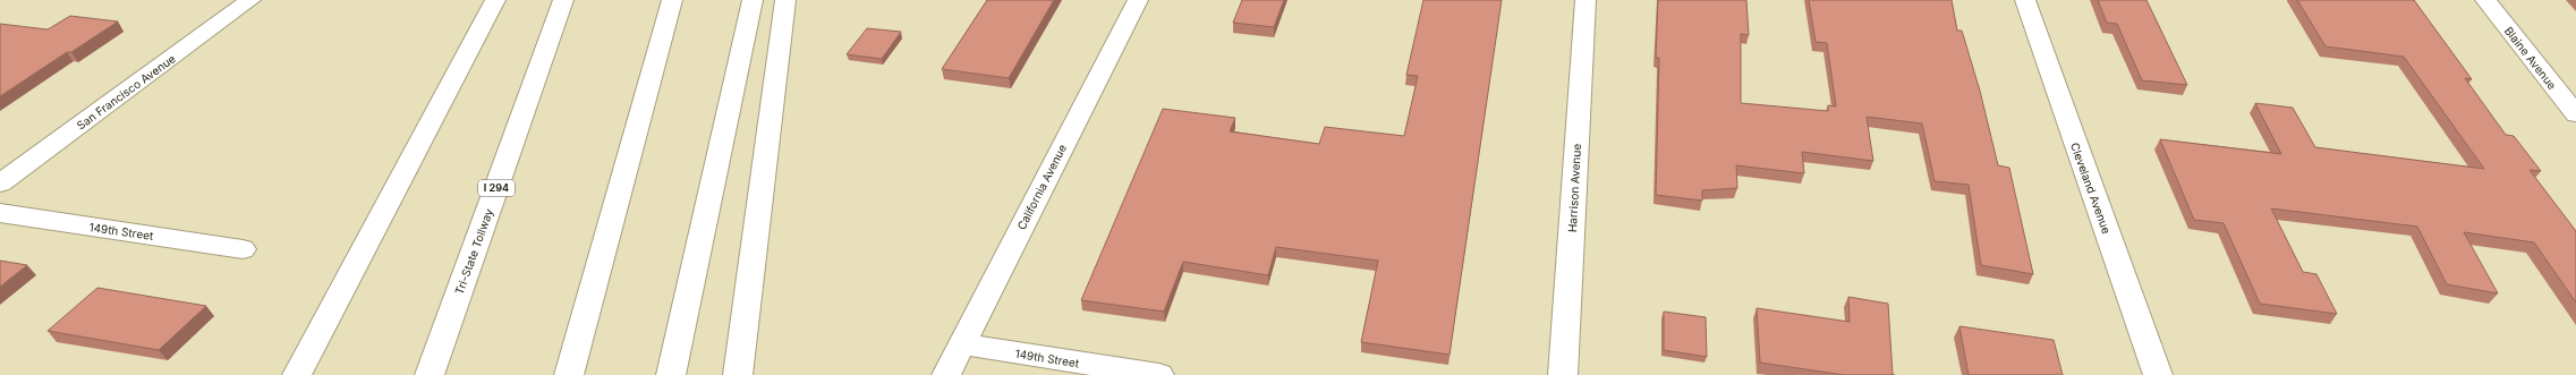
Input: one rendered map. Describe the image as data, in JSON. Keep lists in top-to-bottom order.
{
  "streets": {
    "main road": [
      "Blaine Avenue",
      "San Francisco Avenue",
      "California Avenue",
      "I 294",
      "Harrison Avenue",
      "Cleveland Avenue",
      "149th Street",
      "Tri-State Tollway"
    ]
  },
  "crossings": [
    ["California Avenue", "149th Street"]
  ]
}
